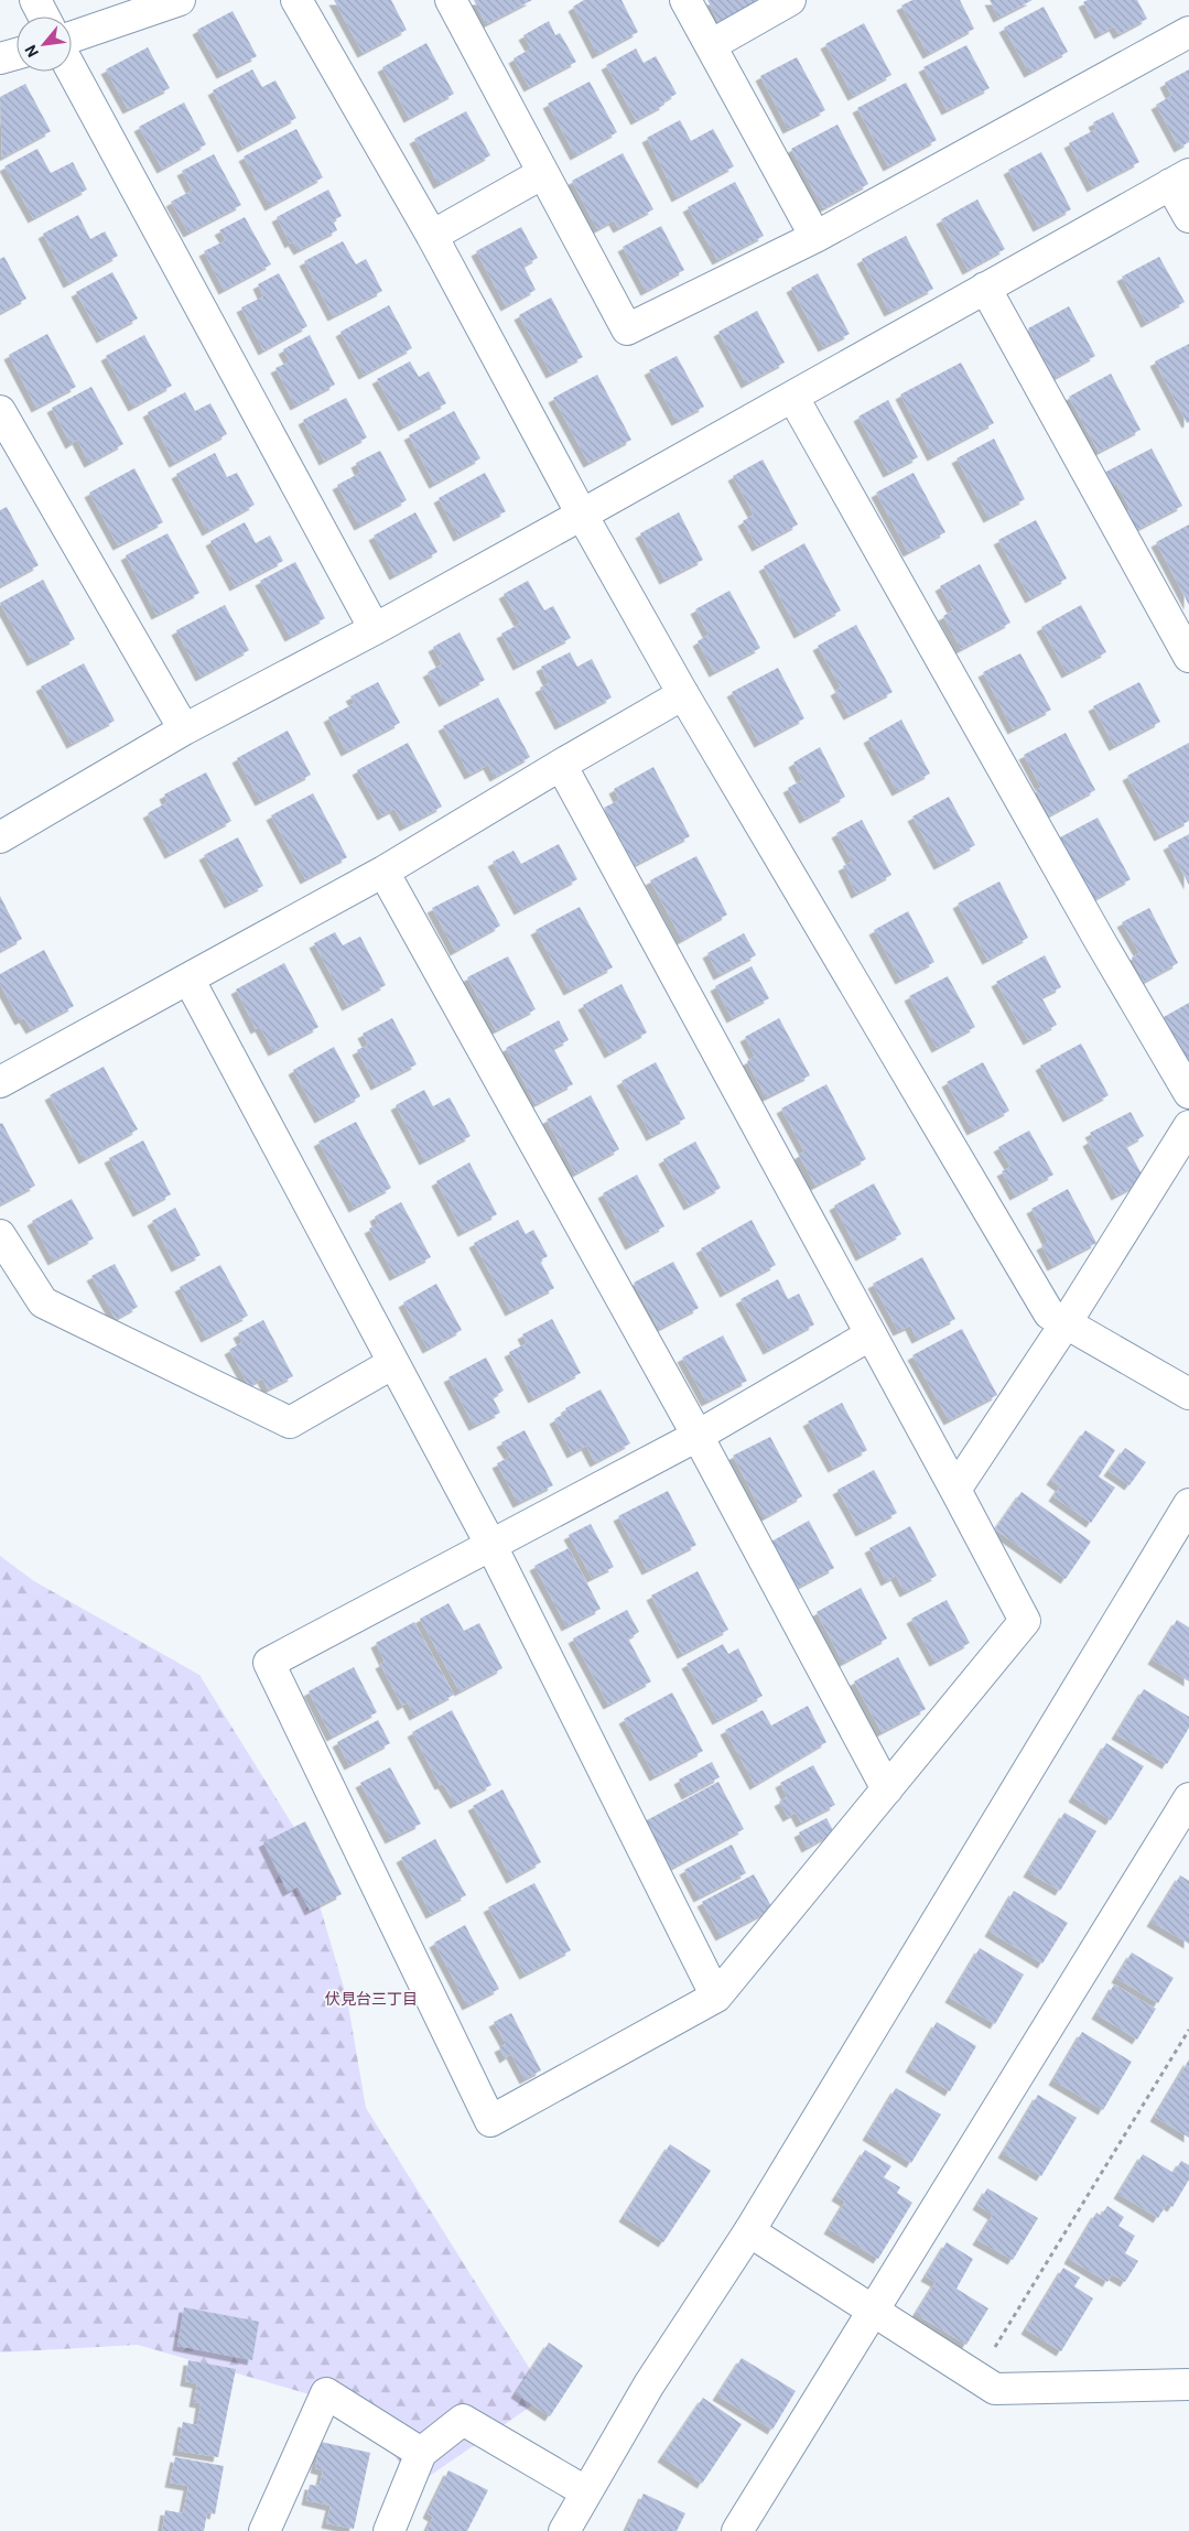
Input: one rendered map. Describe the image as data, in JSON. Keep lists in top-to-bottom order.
{
  "districts": ["伏見台三丁目"],
  "north": "bottom left"
}
